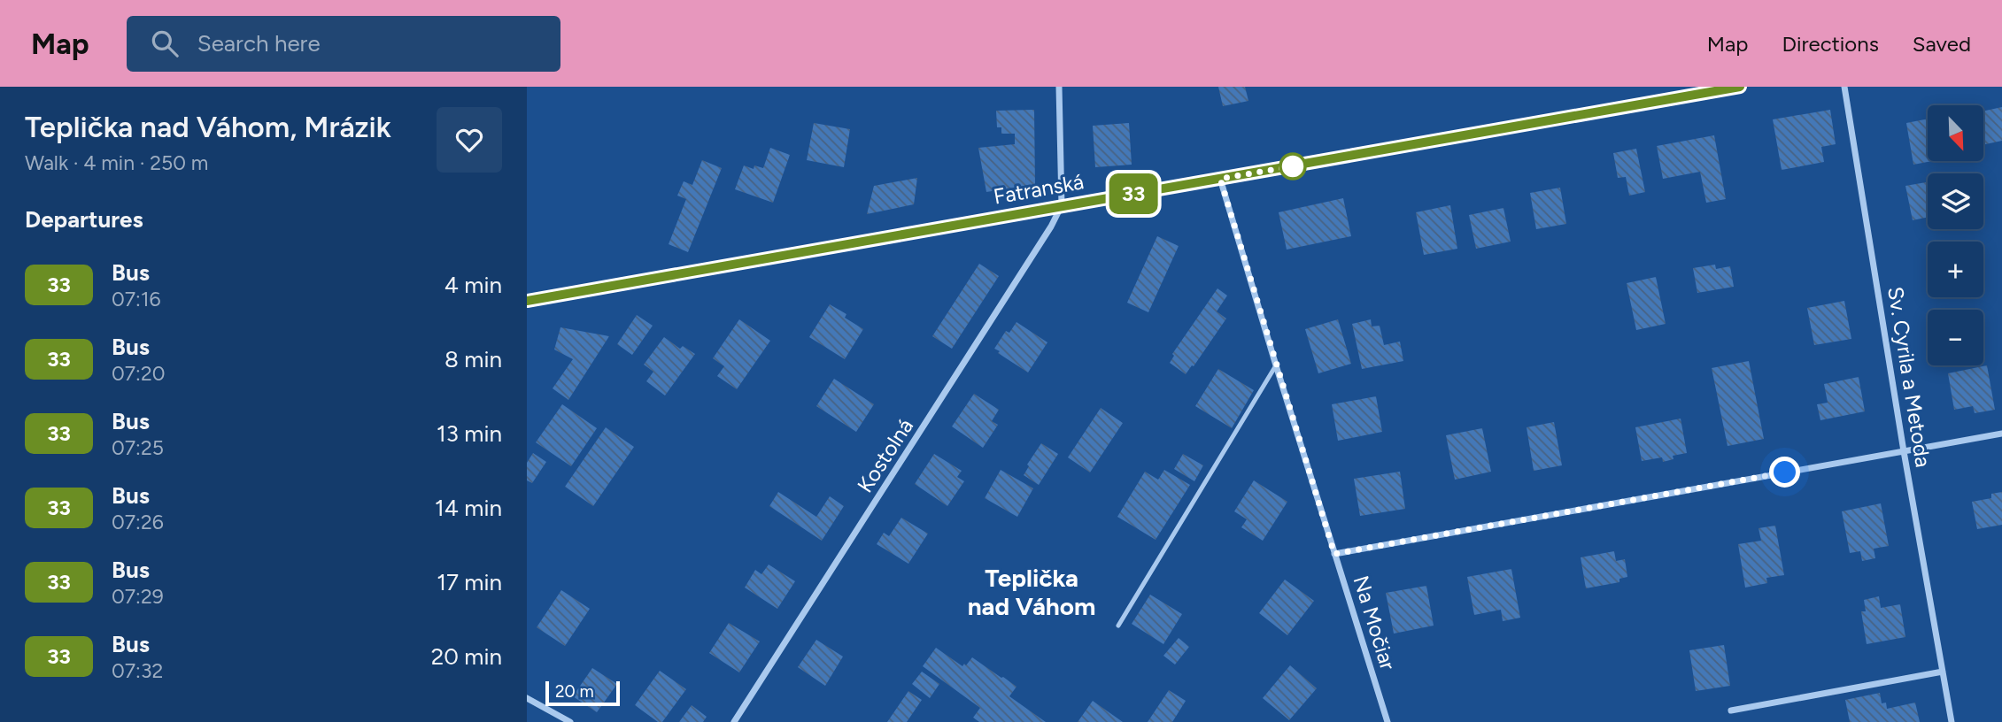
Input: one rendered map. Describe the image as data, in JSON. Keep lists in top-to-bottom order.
{
  "streets": {
    "main road": ["Fatranská"],
    "street": ["Sv. Cyrila a Metoda", "Kostolná", "Na Močiar"]
  },
  "crossings": [
    ["Fatranská", "Kostolná"],
    ["Fatranská", "Na Močiar"]
  ],
  "districts": ["Teplička nad Váhom"],
  "lines": ["bus line 33"],
  "scale_bar": "20 m",
  "north": "bottom right",
  "page": {
    "header": "Map",
    "search": "Search here",
    "nav": ["Map", "Directions", "Saved"],
    "heading": [
      ["Teplička nad Váhom, Mrázik", "Walk · 4 min · 250 m"],
      "Departures"
    ],
    "on_map": "33",
    "map_buttons": ["+", "−"],
    "list": [
      {
        "mark": "33",
        "name": "Bus",
        "note": "07:16",
        "value": "4 min"
      },
      {
        "mark": "33",
        "name": "Bus",
        "note": "07:20",
        "value": "8 min"
      },
      {
        "mark": "33",
        "name": "Bus",
        "note": "07:25",
        "value": "13 min"
      },
      {
        "mark": "33",
        "name": "Bus",
        "note": "07:26",
        "value": "14 min"
      },
      {
        "mark": "33",
        "name": "Bus",
        "note": "07:29",
        "value": "17 min"
      },
      {
        "mark": "33",
        "name": "Bus",
        "note": "07:32",
        "value": "20 min"
      }
    ],
    "scale": "20 m"
  }
}
